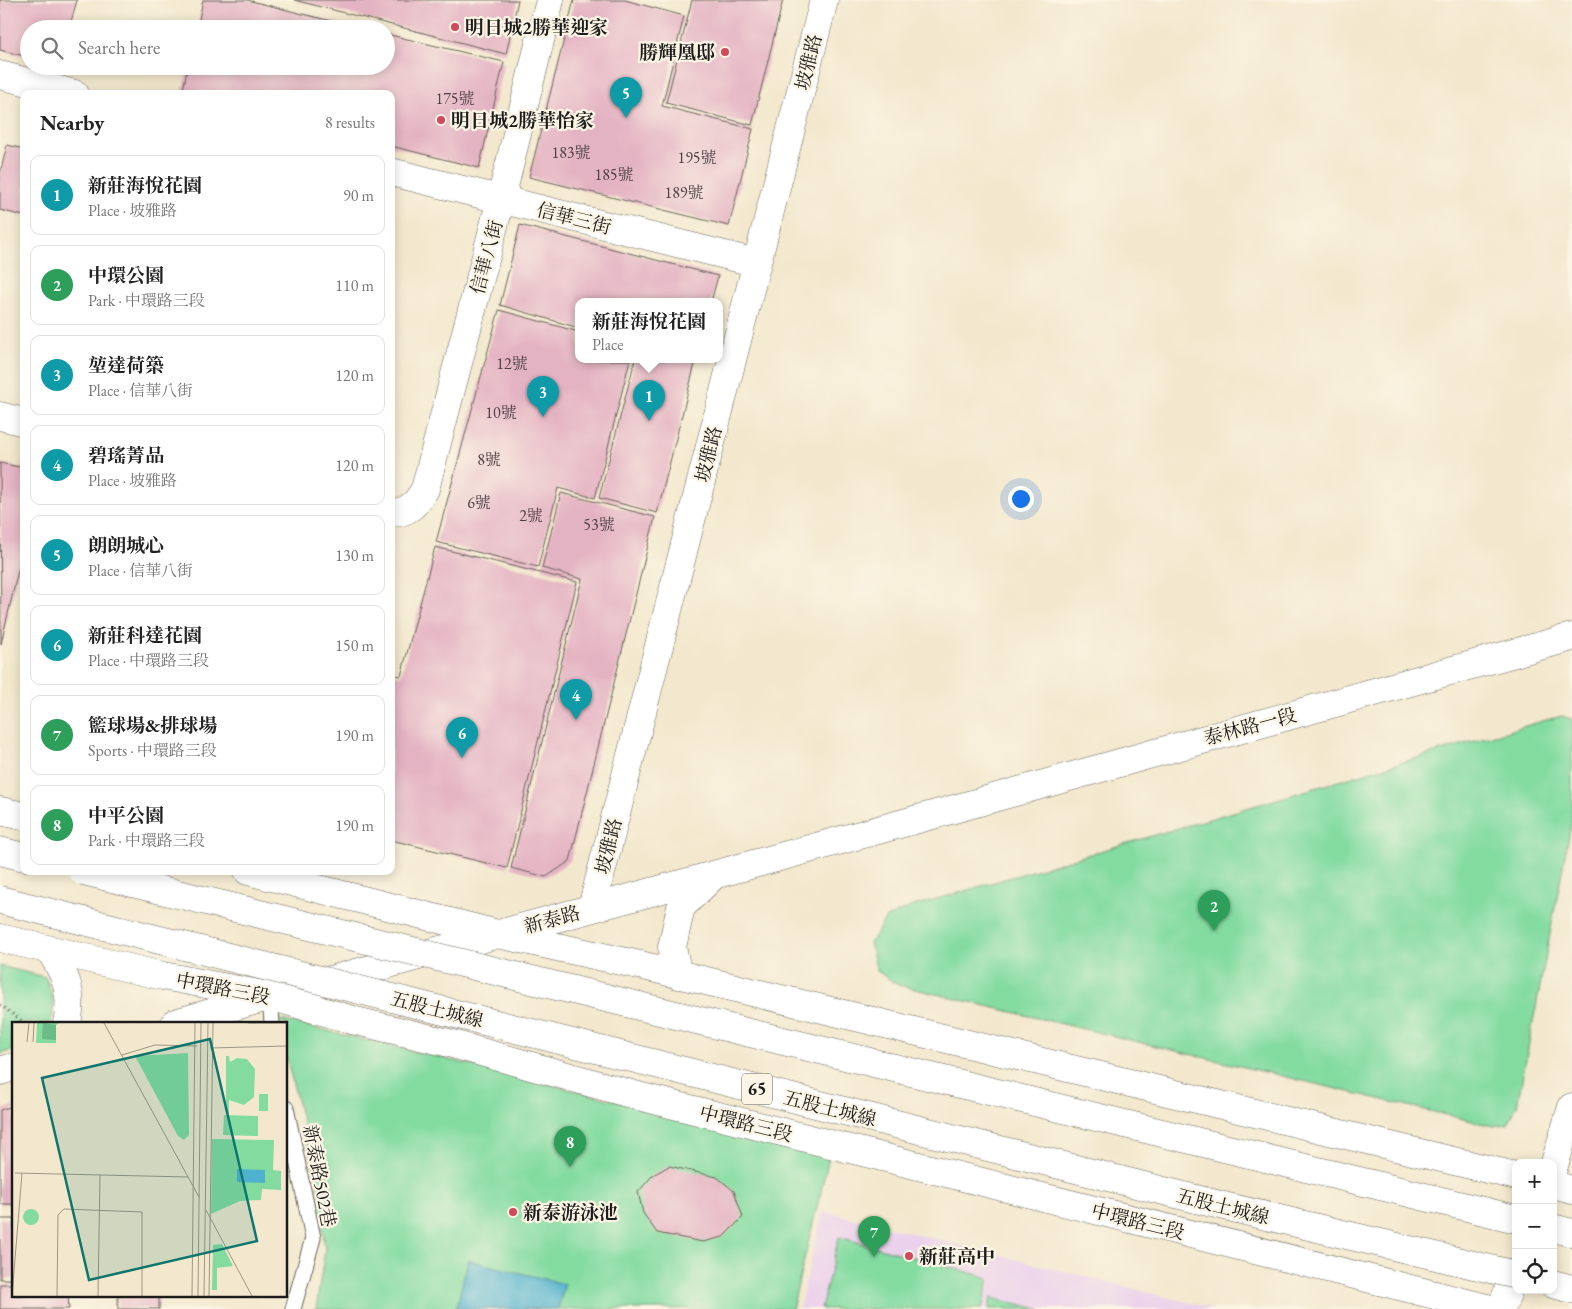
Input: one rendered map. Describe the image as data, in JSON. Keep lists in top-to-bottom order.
{
  "streets": {
    "main road": [
      "坡雅路",
      "信華三街",
      "信華八街",
      "泰林路一段",
      "新泰路",
      "中環路三段",
      "五股土城線",
      "65"
    ],
    "lane": ["新泰路502巷"]
  },
  "crossings": [
    ["坡雅路", "信華三街"],
    ["坡雅路", "新泰路"],
    ["信華三街", "信華八街"],
    ["泰林路一段", "新泰路"],
    ["新泰路", "中環路三段"]
  ],
  "places": [
    "明日城2勝華迎家",
    "勝輝凰邸",
    "明日城2勝華怡家",
    "新泰游泳池",
    "新莊高中"
  ],
  "house_numbers": [
    "175號",
    "183號",
    "195號",
    "185號",
    "189號",
    "12號",
    "10號",
    "8號",
    "6號",
    "2號",
    "53號"
  ],
  "page": {
    "search": "Search here",
    "pins": [
      "5",
      "3",
      "1",
      "4",
      "6",
      "2",
      "8",
      "7"
    ],
    "heading": ["Nearby", "8 results"],
    "list": [
      {
        "mark": "1",
        "name": "新莊海悅花園",
        "note": "Place · 坡雅路",
        "value": "90 m"
      },
      {
        "mark": "2",
        "name": "中環公園",
        "note": "Park · 中環路三段",
        "value": "110 m"
      },
      {
        "mark": "3",
        "name": "堃達荷築",
        "note": "Place · 信華八街",
        "value": "120 m"
      },
      {
        "mark": "4",
        "name": "碧瑤菁品",
        "note": "Place · 坡雅路",
        "value": "120 m"
      },
      {
        "mark": "5",
        "name": "朗朗城心",
        "note": "Place · 信華八街",
        "value": "130 m"
      },
      {
        "mark": "6",
        "name": "新莊科達花園",
        "note": "Place · 中環路三段",
        "value": "150 m"
      },
      {
        "mark": "7",
        "name": "籃球場&排球場",
        "note": "Sports · 中環路三段",
        "value": "190 m"
      },
      {
        "mark": "8",
        "name": "中平公園",
        "note": "Park · 中環路三段",
        "value": "190 m"
      }
    ],
    "popup": ["新莊海悅花園", "Place"],
    "map_buttons": ["+", "−"]
  }
}
